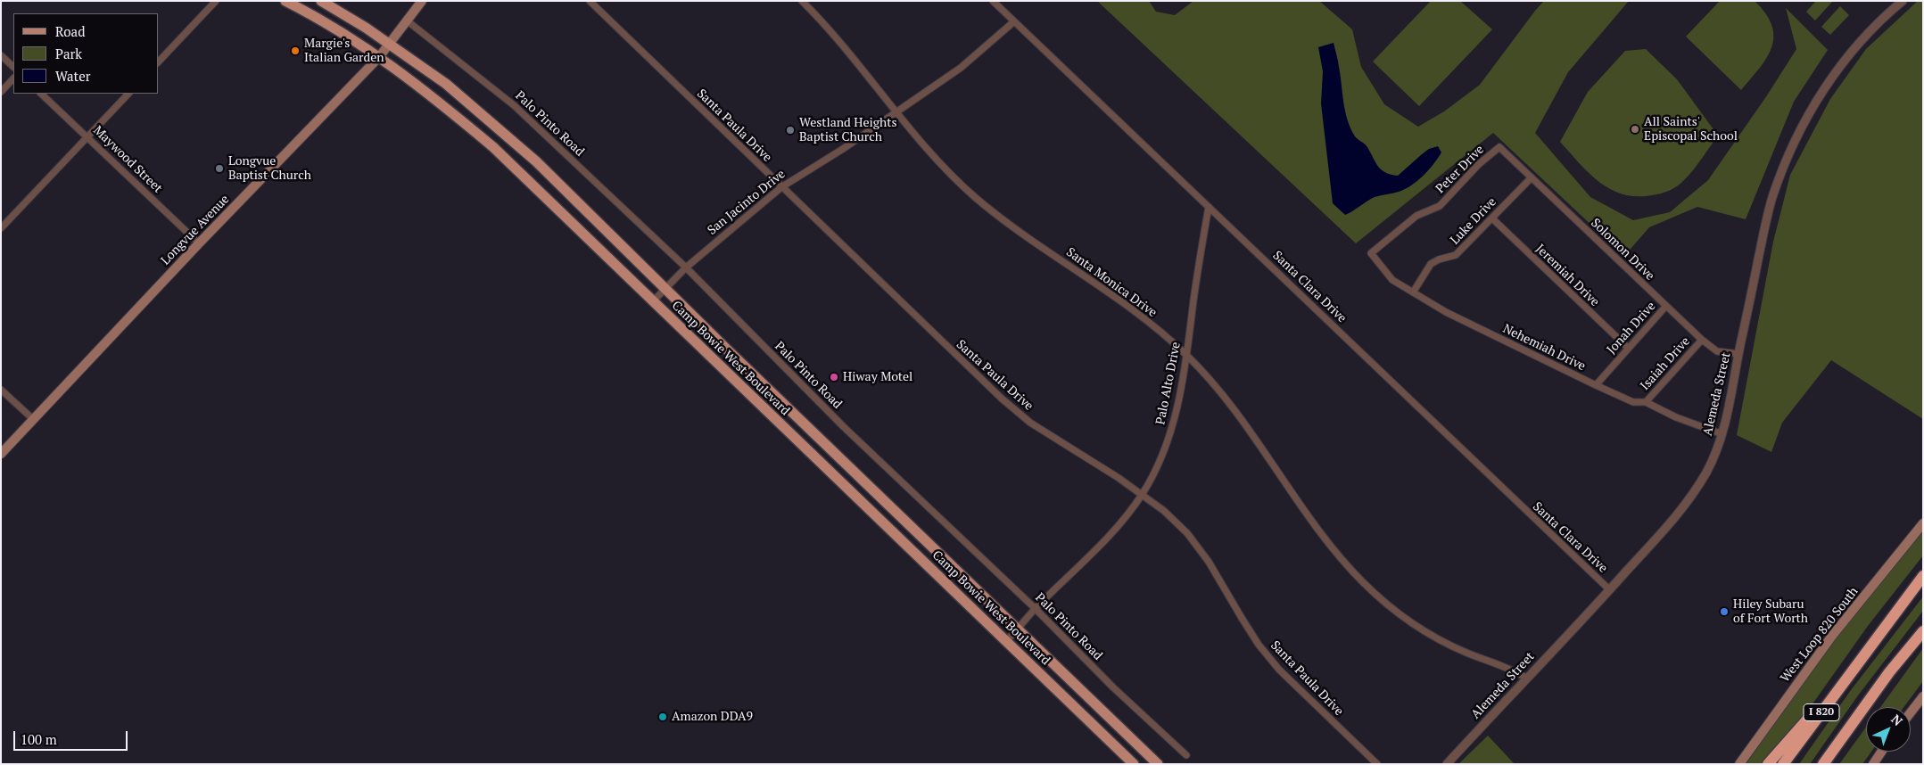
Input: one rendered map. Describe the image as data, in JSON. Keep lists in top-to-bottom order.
{
  "streets": {
    "highway": ["I 820"],
    "main road": ["Longvue Avenue", "Camp Bowie West Boulevard", "West Loop 820 South"],
    "street": [
      "Palo Pinto Road",
      "Santa Paula Drive",
      "Maywood Street",
      "Peter Drive",
      "San Jacinto Drive",
      "Luke Drive",
      "Solomon Drive",
      "Jeremiah Drive",
      "Santa Monica Drive",
      "Santa Clara Drive",
      "Jonah Drive",
      "Nehemiah Drive",
      "Isaiah Drive",
      "Palo Alto Drive",
      "Alemeda Street"
    ]
  },
  "crossings": [
    ["Palo Pinto Road", "San Jacinto Drive"],
    ["Palo Pinto Road", "Longvue Avenue"],
    ["Palo Pinto Road", "Palo Alto Drive"],
    ["Santa Paula Drive", "San Jacinto Drive"],
    ["Santa Paula Drive", "Palo Alto Drive"],
    ["Maywood Street", "Longvue Avenue"],
    ["Peter Drive", "Solomon Drive"],
    ["Peter Drive", "Nehemiah Drive"],
    ["San Jacinto Drive", "Santa Monica Drive"],
    ["San Jacinto Drive", "Santa Clara Drive"],
    ["San Jacinto Drive", "Camp Bowie West Boulevard"],
    ["Luke Drive", "Solomon Drive"],
    ["Luke Drive", "Jeremiah Drive"],
    ["Luke Drive", "Nehemiah Drive"],
    ["Longvue Avenue", "Camp Bowie West Boulevard"],
    ["Solomon Drive", "Jonah Drive"],
    ["Solomon Drive", "Isaiah Drive"],
    ["Solomon Drive", "Alemeda Street"],
    ["Jeremiah Drive", "Jonah Drive"],
    ["Santa Monica Drive", "Palo Alto Drive"],
    ["Santa Monica Drive", "Alemeda Street"],
    ["Santa Clara Drive", "Palo Alto Drive"],
    ["Santa Clara Drive", "Alemeda Street"],
    ["Jonah Drive", "Nehemiah Drive"],
    ["Nehemiah Drive", "Isaiah Drive"],
    ["Nehemiah Drive", "Alemeda Street"],
    ["Camp Bowie West Boulevard", "Palo Alto Drive"]
  ],
  "places": [
    "Margie's Italian Garden",
    "All Saints' Episcopal School",
    "Westland Heights Baptist Church",
    "Longvue Baptist Church",
    "Hiway Motel",
    "Hiley Subaru of Fort Worth",
    "Amazon DDA9"
  ],
  "legend": ["Road", "Park", "Water"],
  "scale_bar": "100 m",
  "north": "top right"
}
